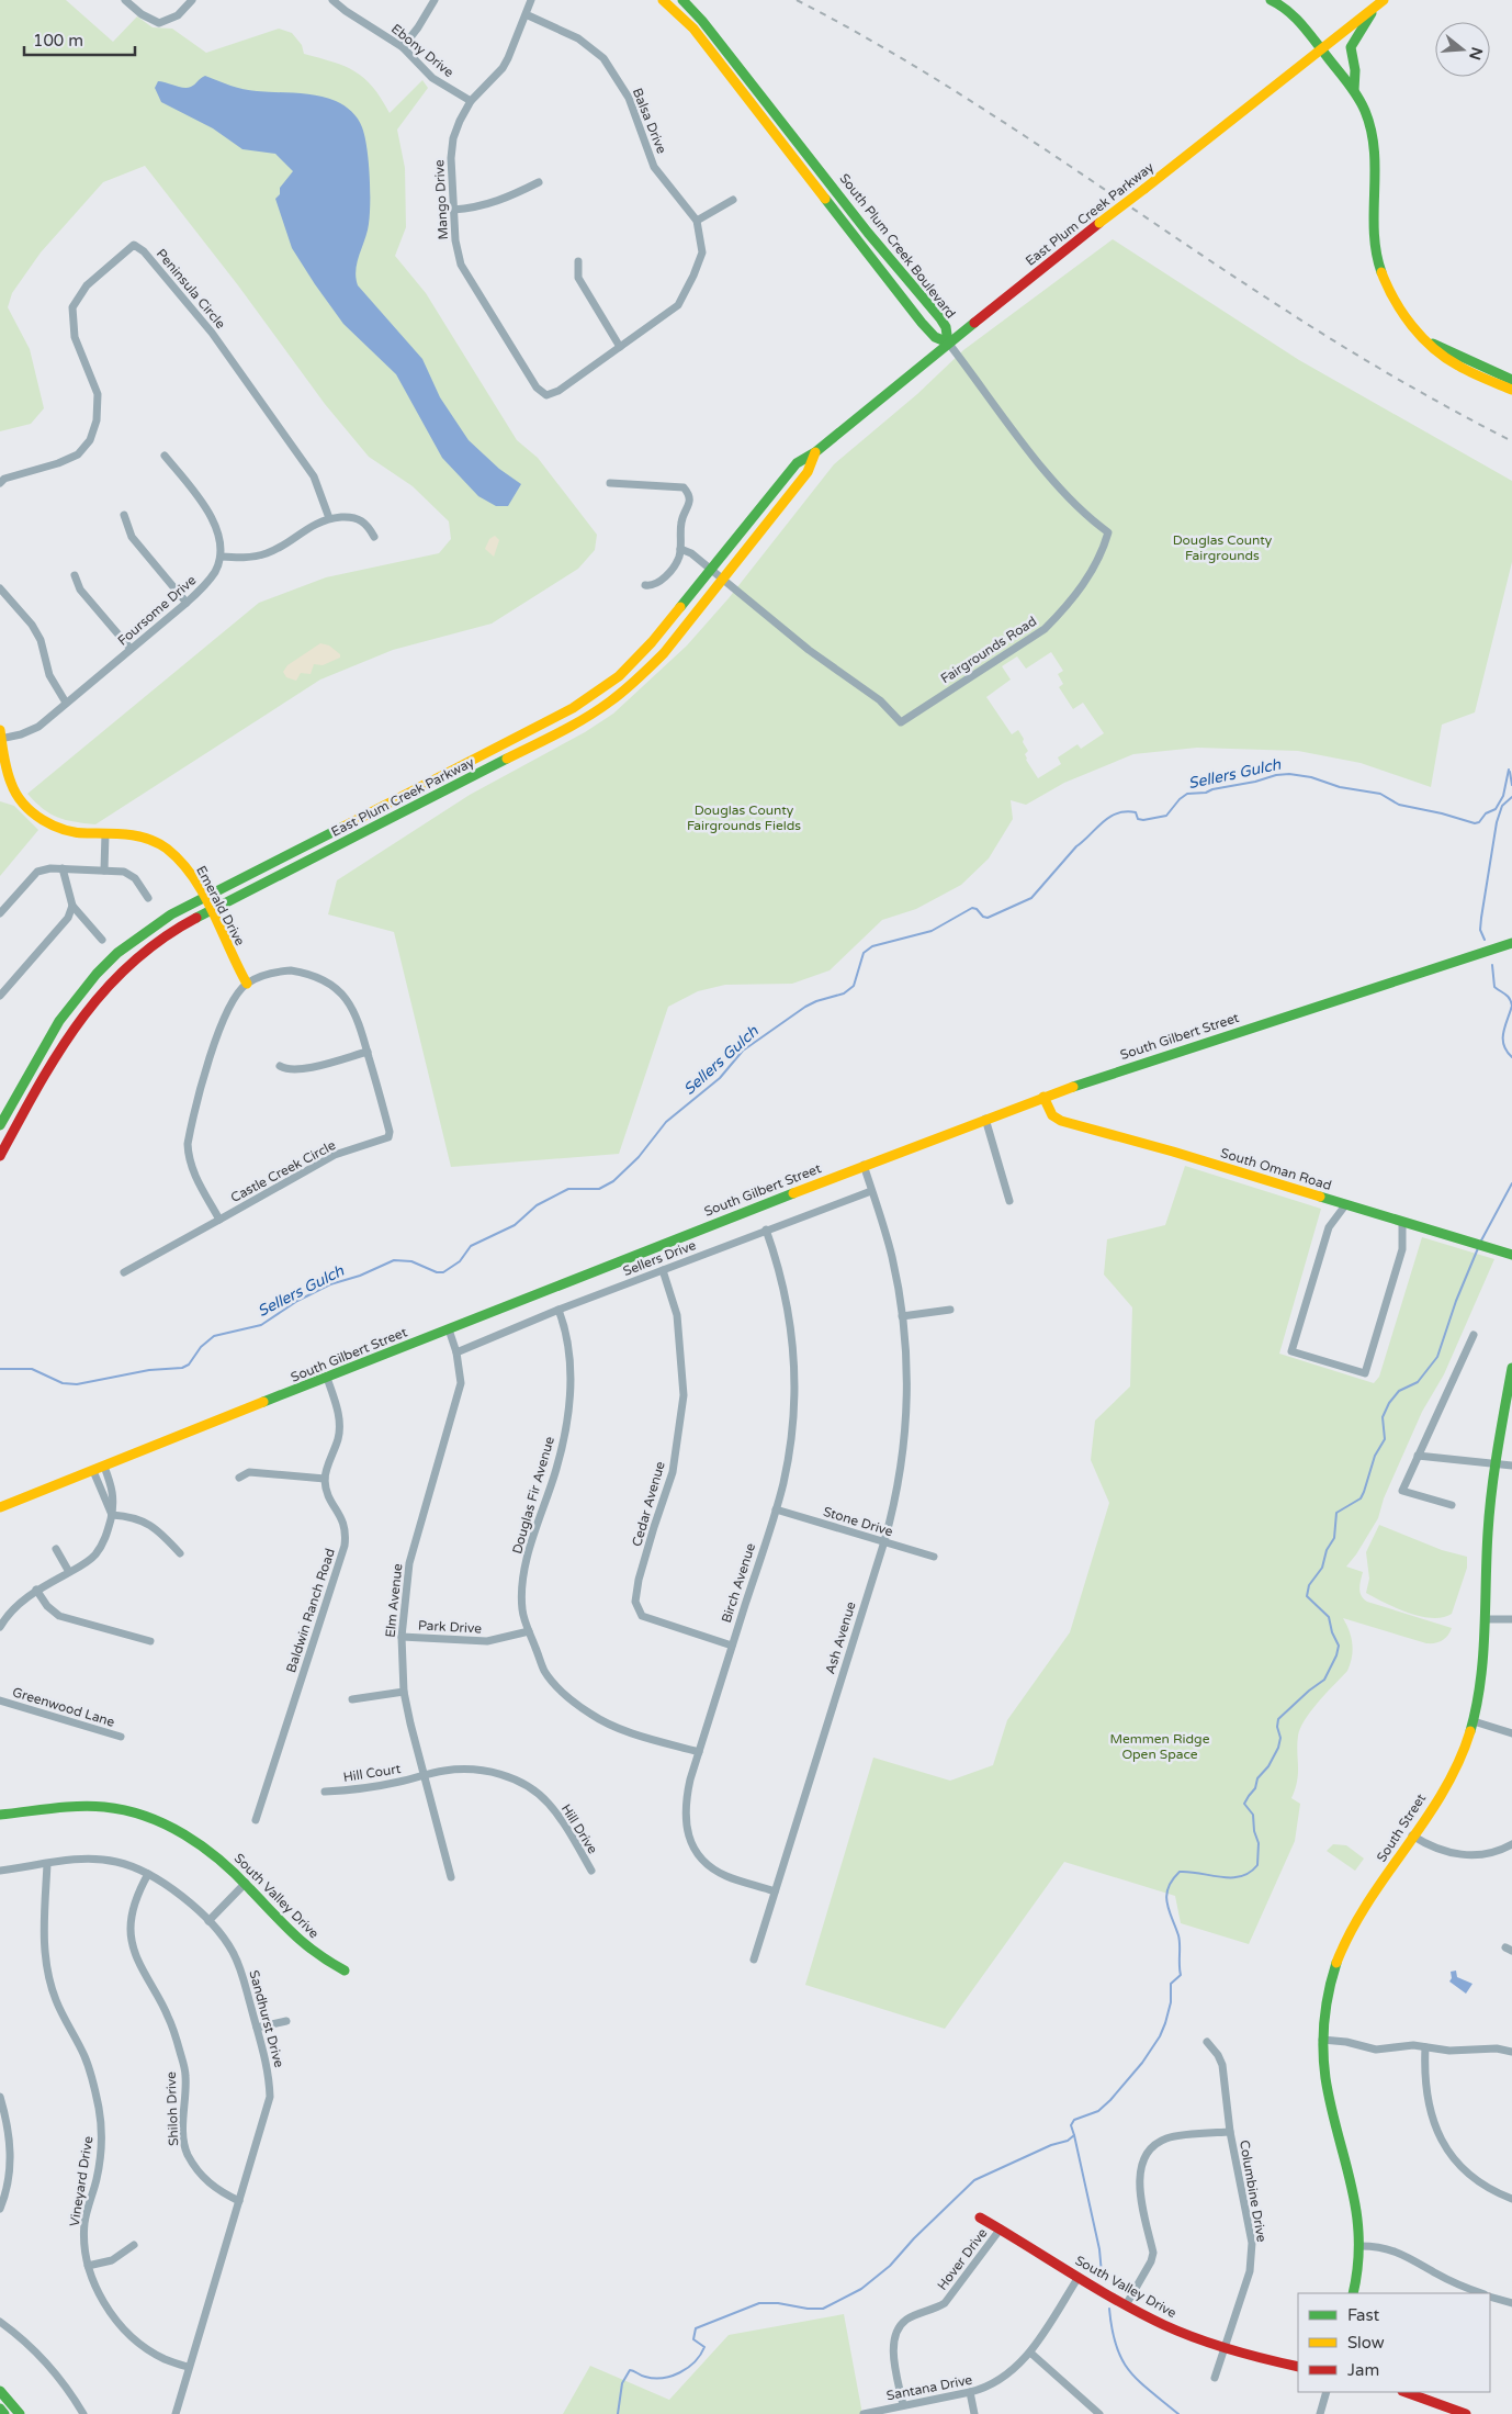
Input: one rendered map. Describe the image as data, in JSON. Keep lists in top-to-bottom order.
{
  "streets": {
    "street": [
      "Ebony Drive",
      "Balsa Drive",
      "Mango Drive",
      "East Plum Creek Parkway",
      "South Plum Creek Boulevard",
      "Peninsula Circle",
      "Foursome Drive",
      "Fairgrounds Road",
      "Emerald Drive",
      "South Gilbert Street",
      "South Oman Road",
      "Castle Creek Circle",
      "Sellers Drive",
      "Douglas Fir Avenue",
      "Cedar Avenue",
      "Stone Drive",
      "Birch Avenue",
      "Elm Avenue",
      "Baldwin Ranch Road",
      "Park Drive",
      "Ash Avenue",
      "Greenwood Lane",
      "Hill Court",
      "South Street",
      "Hill Drive",
      "South Valley Drive",
      "Sandhurst Drive",
      "Shiloh Drive",
      "Vineyard Drive",
      "Columbine Drive",
      "Hover Drive",
      "Santana Drive"
    ]
  },
  "crossings": [
    ["Ebony Drive", "Mango Drive"],
    ["Balsa Drive", "Mango Drive"],
    ["East Plum Creek Parkway", "South Plum Creek Boulevard"],
    ["East Plum Creek Parkway", "Fairgrounds Road"],
    ["East Plum Creek Parkway", "Emerald Drive"],
    ["South Plum Creek Boulevard", "Fairgrounds Road"],
    ["Foursome Drive", "Emerald Drive"],
    ["Emerald Drive", "Castle Creek Circle"],
    ["South Gilbert Street", "South Oman Road"],
    ["South Gilbert Street", "Elm Avenue"],
    ["South Gilbert Street", "Ash Avenue"],
    ["Sellers Drive", "Douglas Fir Avenue"],
    ["Sellers Drive", "Cedar Avenue"],
    ["Sellers Drive", "Birch Avenue"],
    ["Sellers Drive", "Elm Avenue"],
    ["Sellers Drive", "Ash Avenue"],
    ["Douglas Fir Avenue", "Birch Avenue"],
    ["Douglas Fir Avenue", "Park Drive"],
    ["Cedar Avenue", "Birch Avenue"],
    ["Stone Drive", "Birch Avenue"],
    ["Stone Drive", "Ash Avenue"],
    ["Birch Avenue", "Ash Avenue"],
    ["Elm Avenue", "Park Drive"],
    ["Elm Avenue", "Hill Court"],
    ["Elm Avenue", "Hill Drive"],
    ["Hill Court", "Hill Drive"],
    ["South Valley Drive", "Columbine Drive"],
    ["South Valley Drive", "Hover Drive"],
    ["South Valley Drive", "Santana Drive"],
    ["Sandhurst Drive", "Shiloh Drive"],
    ["Sandhurst Drive", "Vineyard Drive"],
    ["Hover Drive", "Santana Drive"]
  ],
  "water": ["Sellers Gulch"],
  "parks": ["Douglas County Fairgrounds", "Douglas County Fairgrounds Fields", "Memmen Ridge Open Space"],
  "legend": ["Fast", "Slow", "Jam"],
  "scale_bar": "100 m",
  "north": "right"
}
